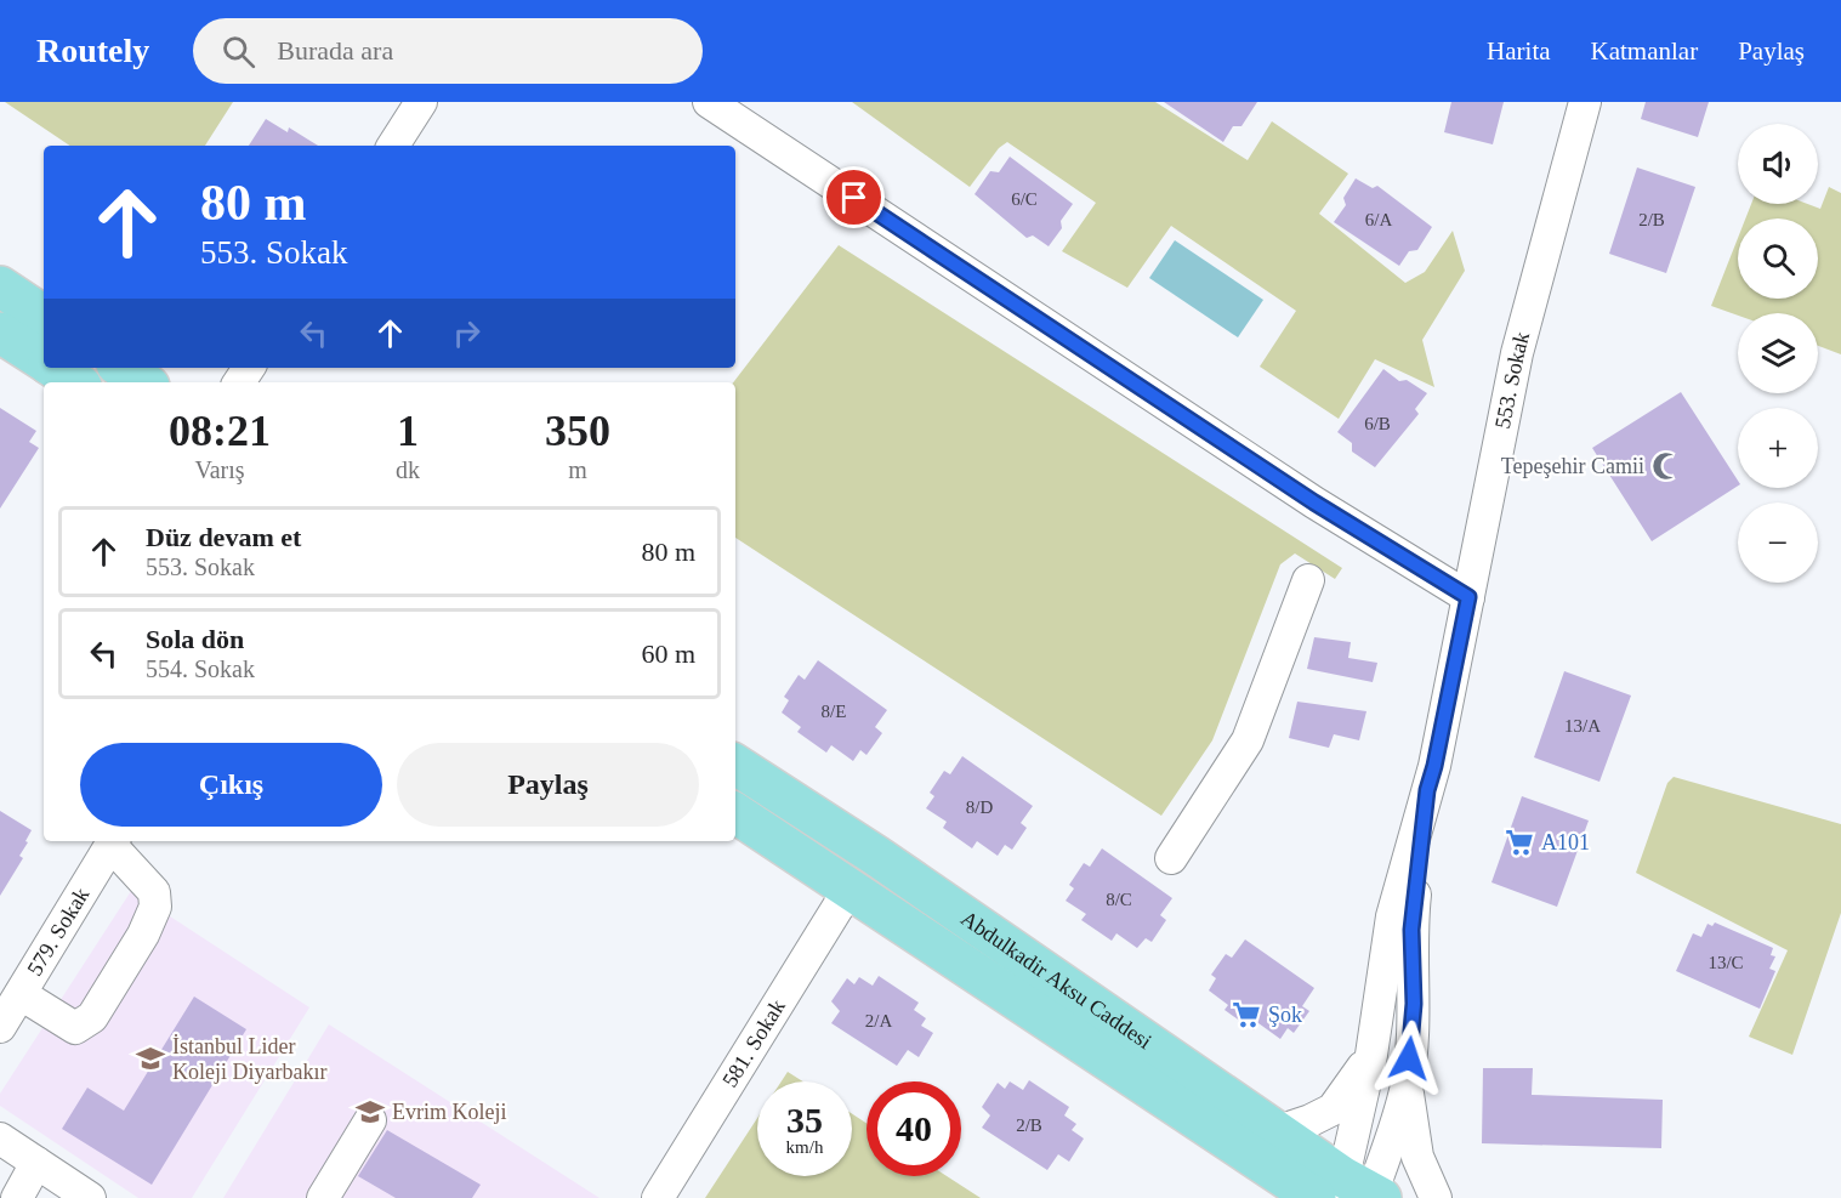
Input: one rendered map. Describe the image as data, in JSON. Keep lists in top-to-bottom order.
{
  "streets": {
    "main road": ["Abdulkadir Aksu Caddesi"],
    "street": ["553. Sokak", "579. Sokak", "581. Sokak"]
  },
  "crossings": [
    ["Abdulkadir Aksu Caddesi", "581. Sokak"]
  ],
  "places": {
    "mosque": ["Tepeşehir Camii"],
    "supermarket": ["A101", "Şok"],
    "school or university": ["İstanbul Lider Koleji Diyarbakır", "Evrim Koleji"]
  },
  "house_numbers": [
    "6/C",
    "6/A",
    "2/B",
    "6/B",
    "8/E",
    "13/A",
    "8/D",
    "8/C",
    "13/C",
    "2/A",
    "2/B"
  ],
  "page": {
    "header": "Routely",
    "search": "Burada ara",
    "nav": ["Harita", "Katmanlar", "Paylaş"],
    "map_buttons": ["+", "−"],
    "turn": ["80 m", "553. Sokak"],
    "eta": [
      "08:21",
      "Varış",
      "1",
      "dk",
      "350",
      "m"
    ],
    "list": [
      {
        "name": "Düz devam et",
        "note": "553. Sokak",
        "value": "80 m"
      },
      {
        "name": "Sola dön",
        "note": "554. Sokak",
        "value": "60 m"
      }
    ],
    "buttons": ["Çıkış", "Paylaş"],
    "speed": "35 km/h",
    "limit": "40"
  }
}
